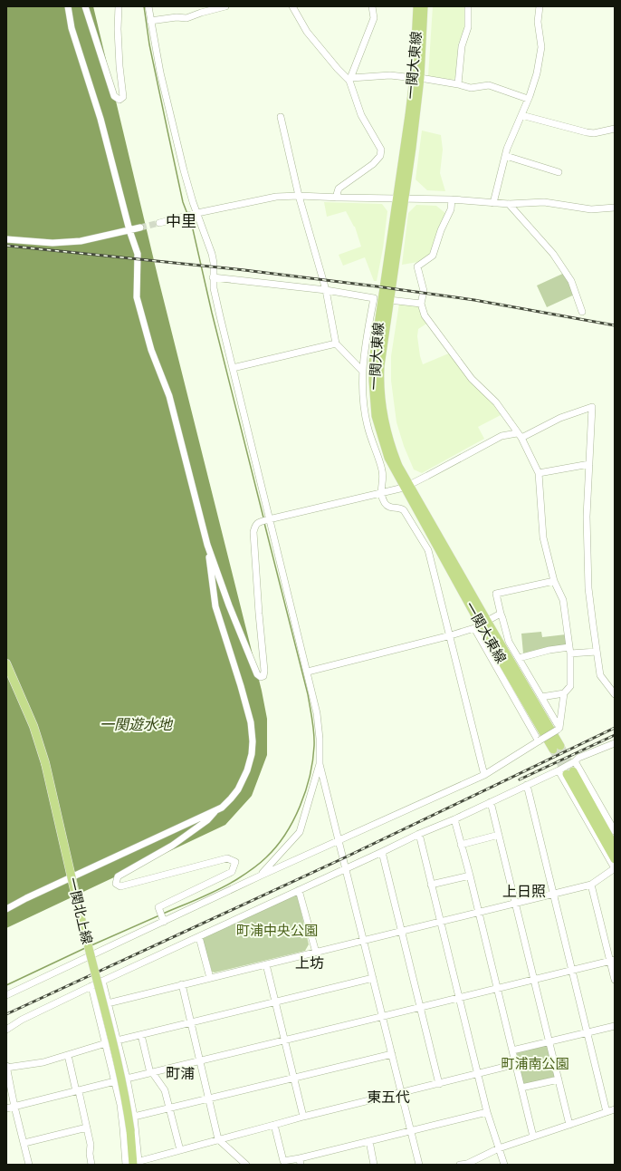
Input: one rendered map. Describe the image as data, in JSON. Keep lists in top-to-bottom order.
{
  "streets": {
    "main road": ["一関大東線", "一関北上線"]
  },
  "districts": [
    "中里",
    "上日照",
    "上坊",
    "町浦",
    "東五代"
  ],
  "water": ["一関遊水地"],
  "parks": ["町浦中央公園", "町浦南公園"]
}
